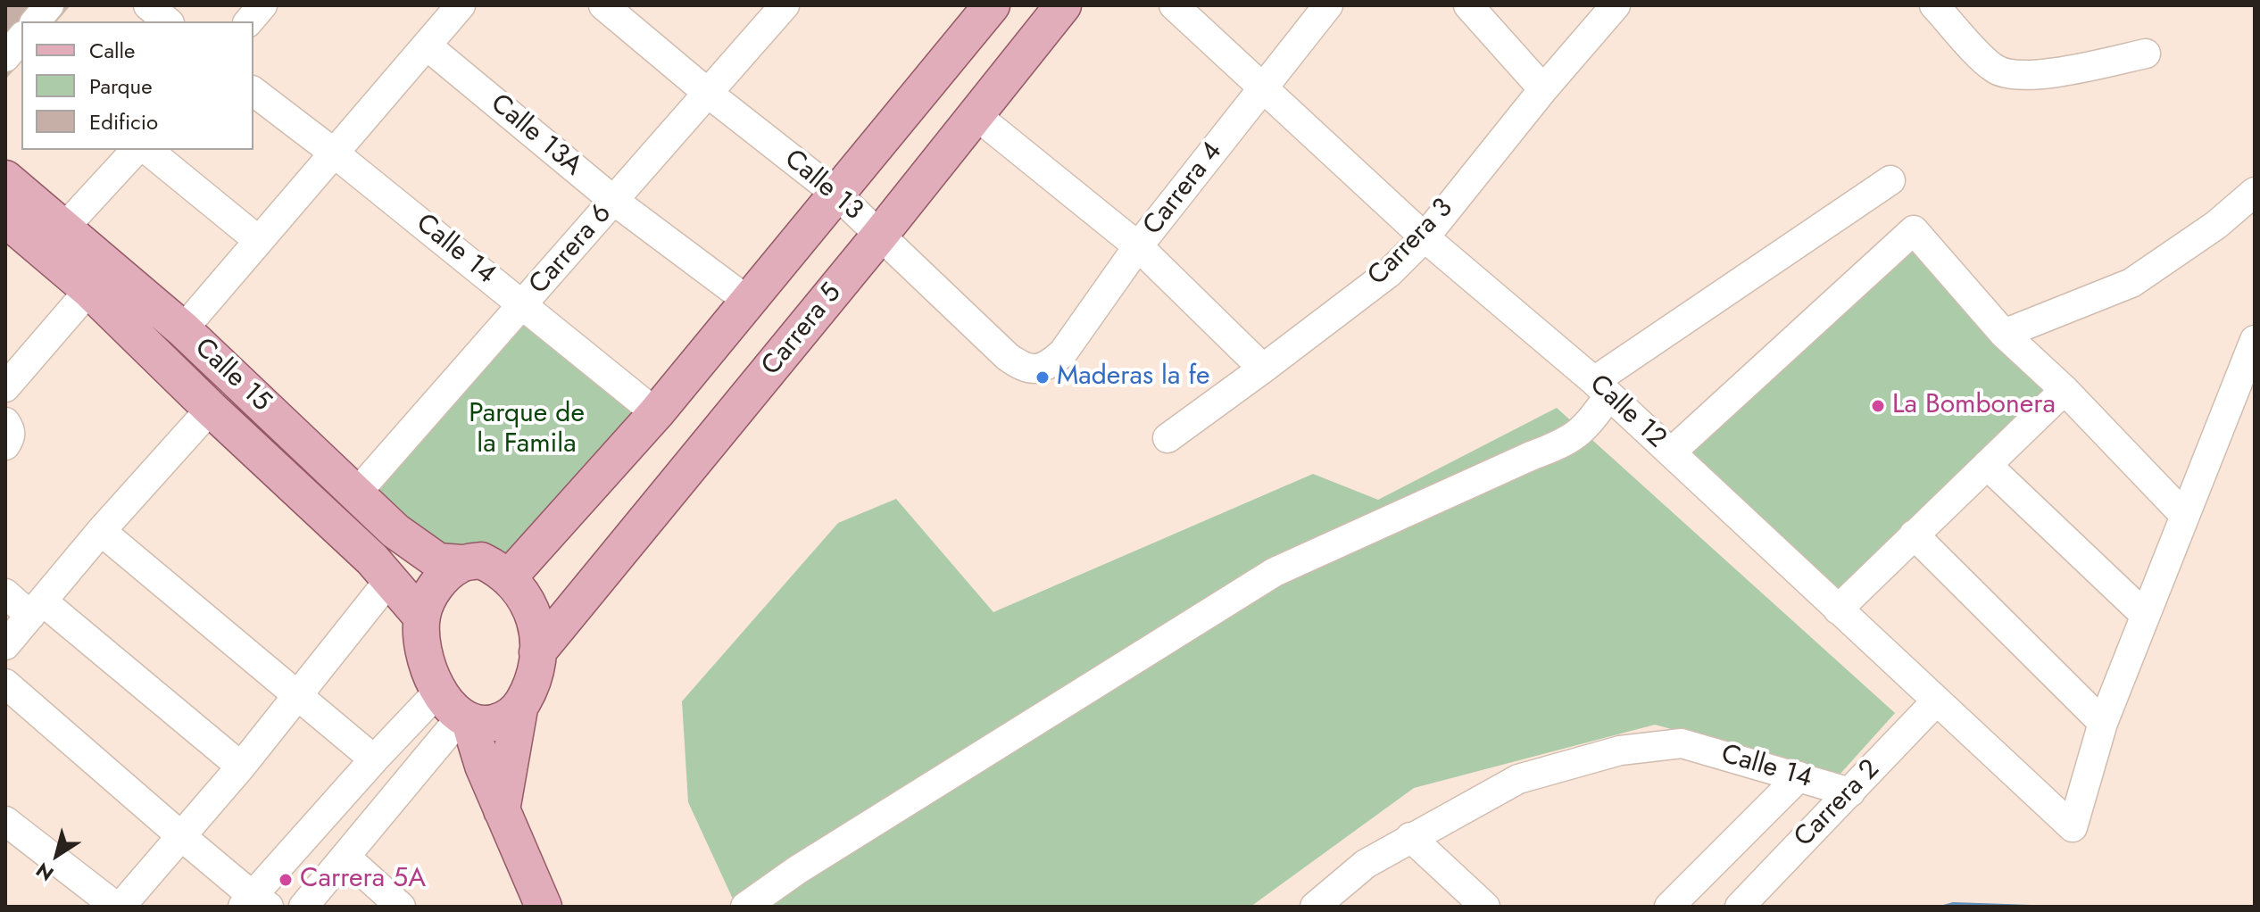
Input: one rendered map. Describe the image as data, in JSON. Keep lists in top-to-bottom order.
{
  "streets": {
    "main road": ["Carrera 5", "Calle 15"],
    "street": [
      "Calle 13A",
      "Calle 13",
      "Carrera 4",
      "Carrera 3",
      "Calle 14",
      "Carrera 6",
      "Calle 12",
      "Carrera 2"
    ]
  },
  "crossings": [
    ["Calle 13A", "Carrera 6"],
    ["Calle 13", "Carrera 4"],
    ["Calle 13", "Carrera 6"],
    ["Calle 13", "Carrera 5"],
    ["Carrera 4", "Calle 12"],
    ["Carrera 3", "Calle 12"],
    ["Calle 14", "Carrera 6"],
    ["Calle 14", "Carrera 2"],
    ["Carrera 6", "Calle 15"],
    ["Carrera 5", "Calle 15"],
    ["Calle 12", "Carrera 2"]
  ],
  "parks": ["Parque de la Famila"],
  "places": ["Maderas la fe", "La Bombonera", "Carrera 5A"],
  "legend": ["Calle", "Parque", "Edificio"],
  "north": "bottom left"
}
